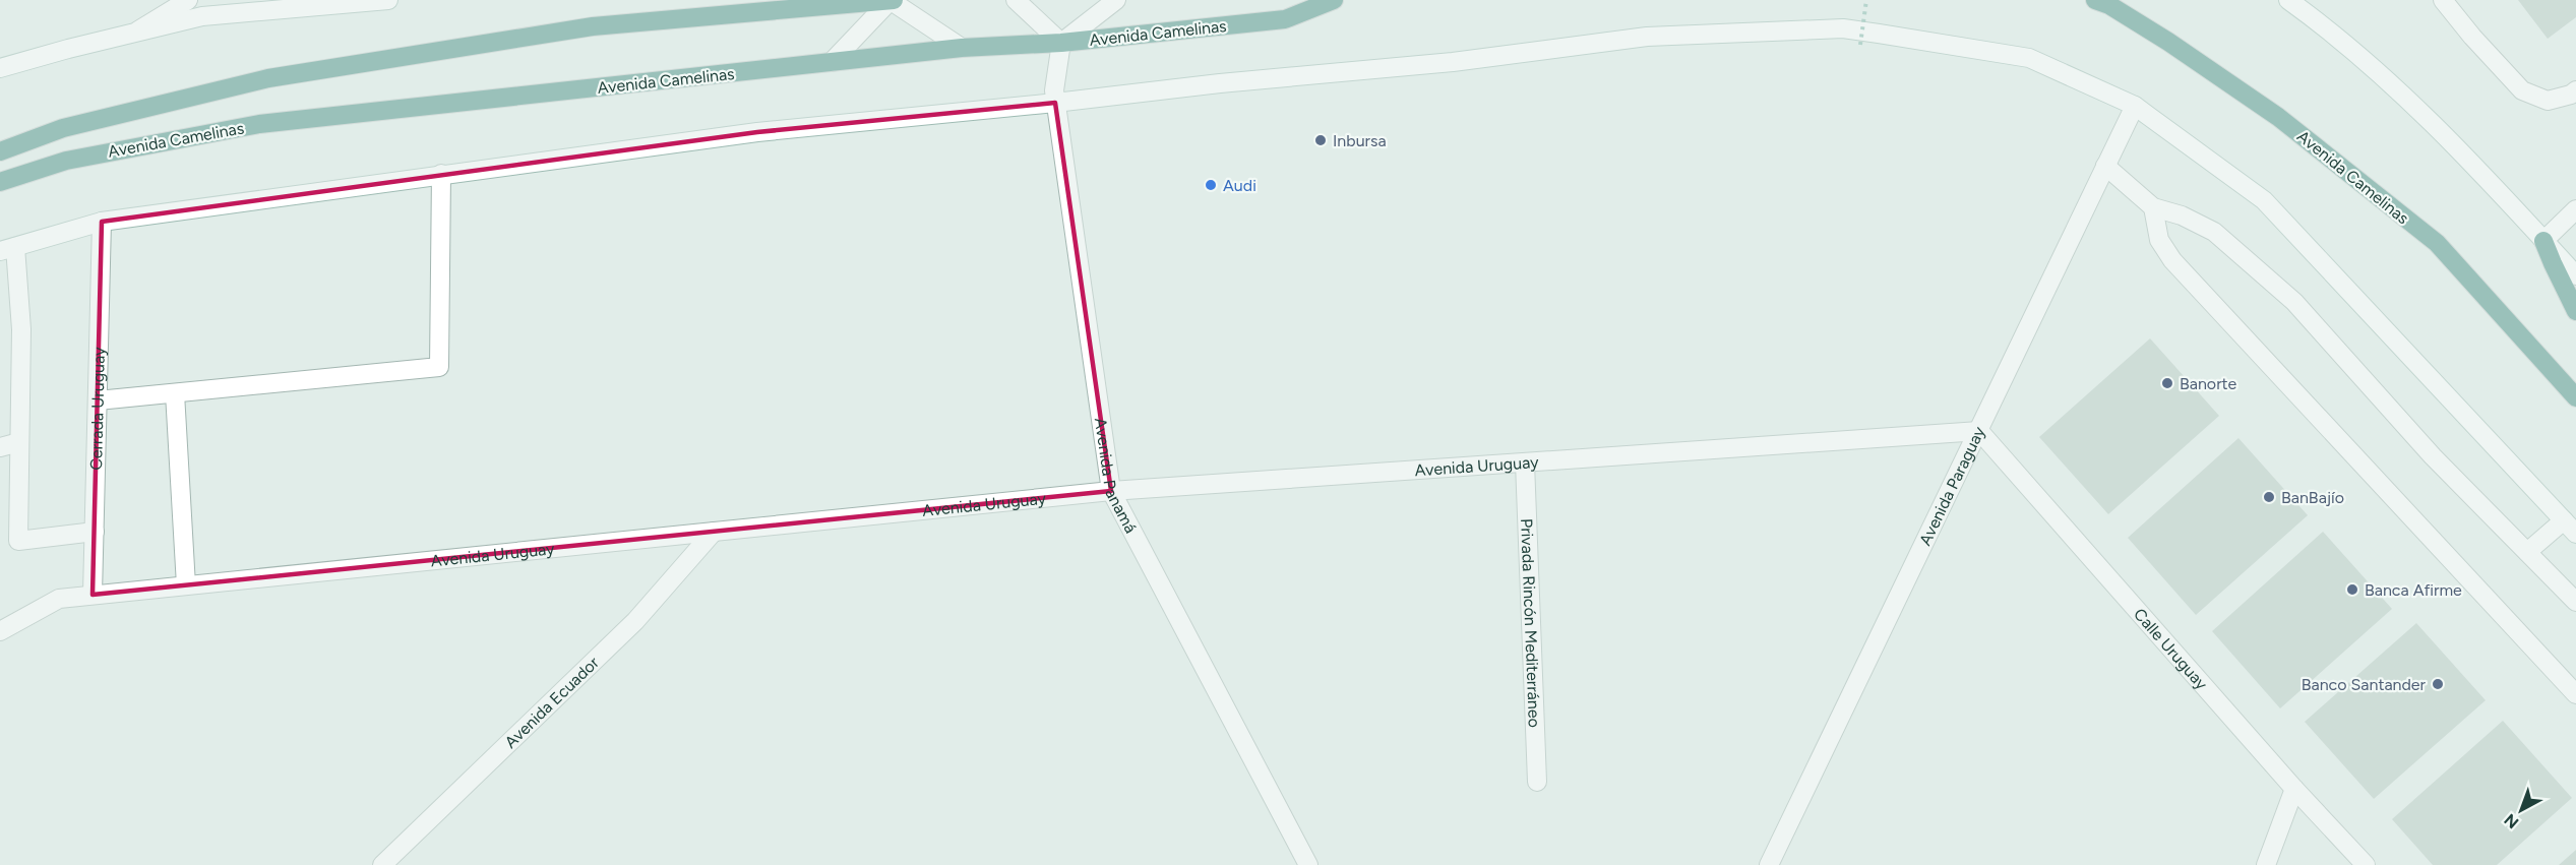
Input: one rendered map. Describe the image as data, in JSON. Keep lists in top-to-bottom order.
{
  "streets": {
    "highway": ["Avenida Camelinas"],
    "street": [
      "Cerrada Uruguay",
      "Avenida Uruguay",
      "Avenida Panamá",
      "Avenida Paraguay",
      "Privada Rincón Mediterráneo",
      "Calle Uruguay",
      "Avenida Ecuador"
    ]
  },
  "crossings": [
    ["Avenida Camelinas", "Avenida Panamá"],
    ["Cerrada Uruguay", "Avenida Uruguay"],
    ["Avenida Uruguay", "Avenida Panamá"],
    ["Avenida Uruguay", "Avenida Paraguay"],
    ["Avenida Uruguay", "Privada Rincón Mediterráneo"],
    ["Avenida Uruguay", "Calle Uruguay"],
    ["Avenida Uruguay", "Avenida Ecuador"],
    ["Avenida Paraguay", "Calle Uruguay"]
  ],
  "places": [
    "Inbursa",
    "Audi",
    "Banorte",
    "BanBajío",
    "Banca Afirme",
    "Banco Santander"
  ],
  "north": "bottom left"
}
